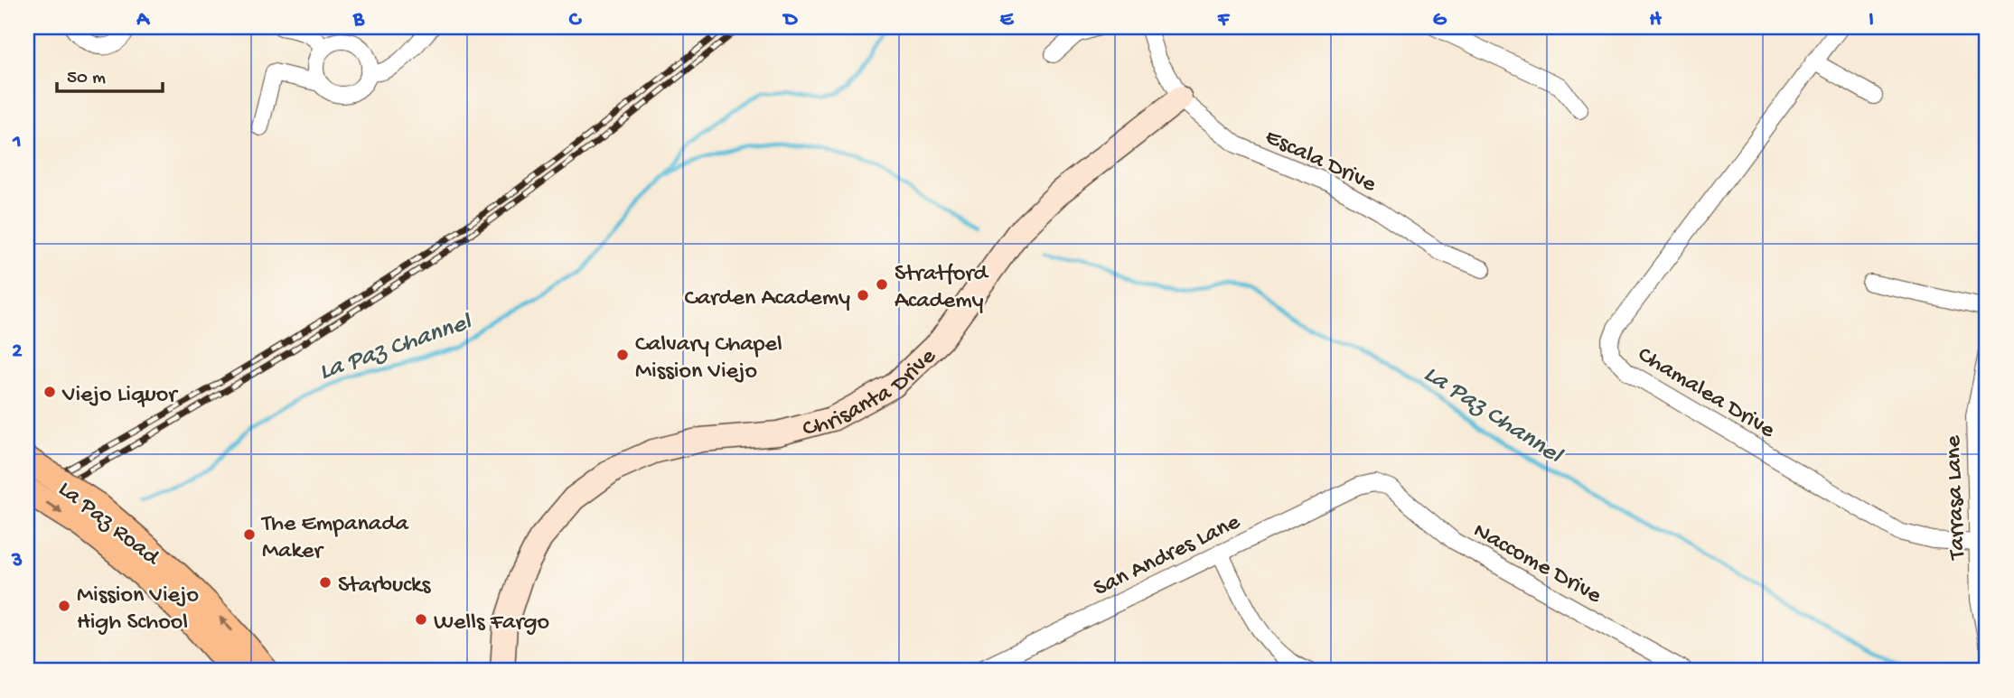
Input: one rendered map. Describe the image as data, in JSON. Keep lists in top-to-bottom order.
{
  "streets": {
    "main road": ["La Paz Road"],
    "street": [
      "Escala Drive",
      "Chrisanta Drive",
      "Chamalea Drive",
      "Tarrasa Lane",
      "San Andres Lane",
      "Naccome Drive"
    ]
  },
  "crossings": [
    ["Escala Drive", "Chrisanta Drive"],
    ["Chamalea Drive", "Tarrasa Lane"],
    ["San Andres Lane", "Naccome Drive"]
  ],
  "water": ["La Paz Channel"],
  "places": [
    "Stratford Academy",
    "Carden Academy",
    "Calvary Chapel Mission Viejo",
    "Viejo Liquor",
    "The Empanada Maker",
    "Starbucks",
    "Mission Viejo High School",
    "Wells Fargo"
  ],
  "scale_bar": "50 m",
  "grid": {
    "columns": [
      "A",
      "B",
      "C",
      "D",
      "E",
      "F",
      "G",
      "H",
      "I"
    ],
    "rows": ["1", "2", "3"]
  }
}
